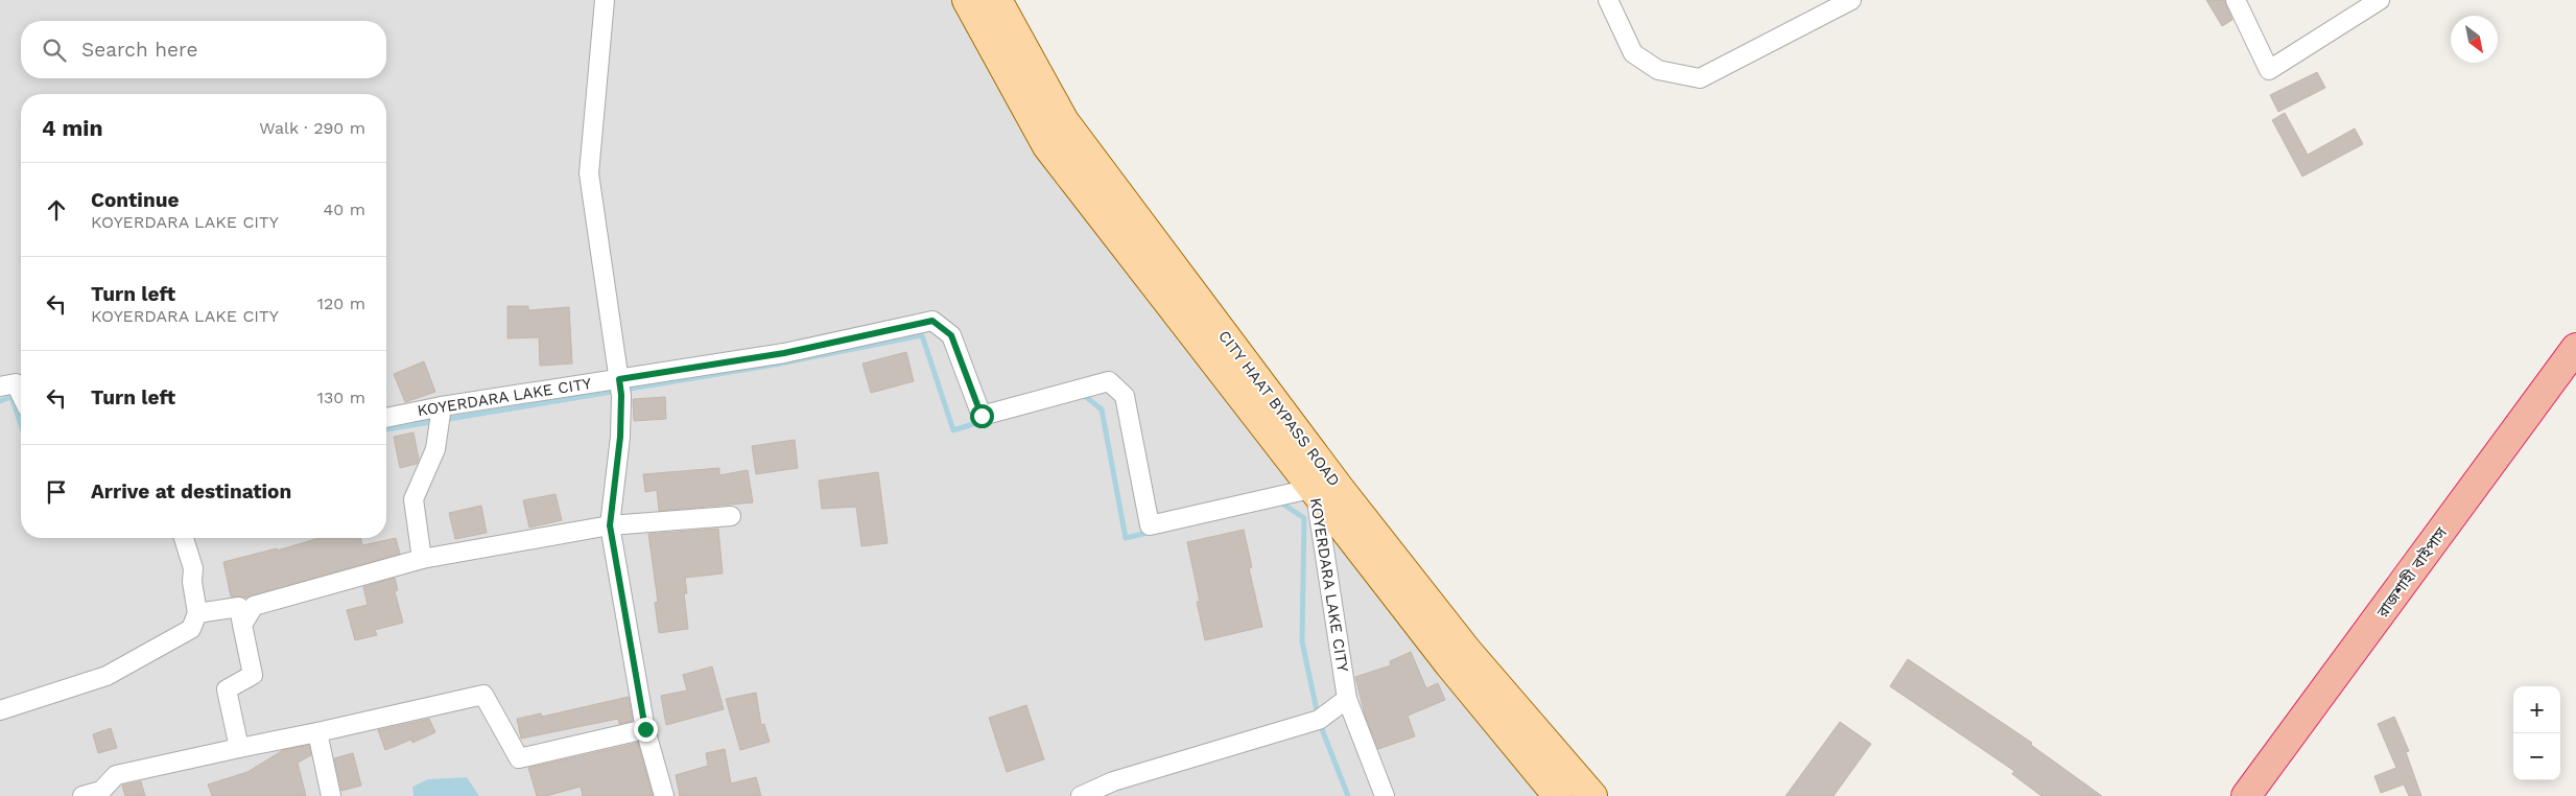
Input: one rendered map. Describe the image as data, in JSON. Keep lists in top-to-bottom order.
{
  "streets": {
    "highway": ["রাজশাহী বাইপাস"],
    "main road": ["CITY HAAT BYPASS ROAD"],
    "street": ["KOYERDARA LAKE CITY"]
  },
  "crossings": [
    ["KOYERDARA LAKE CITY", "CITY HAAT BYPASS ROAD"]
  ],
  "north": "bottom right",
  "page": {
    "search": "Search here",
    "heading": ["4 min", "Walk · 290 m"],
    "list": [
      ["Continue", "KOYERDARA LAKE CITY", "40 m"],
      ["Turn left", "KOYERDARA LAKE CITY", "120 m"],
      ["Turn left", "130 m"],
      "Arrive at destination"
    ],
    "map_buttons": ["+", "−"]
  }
}
